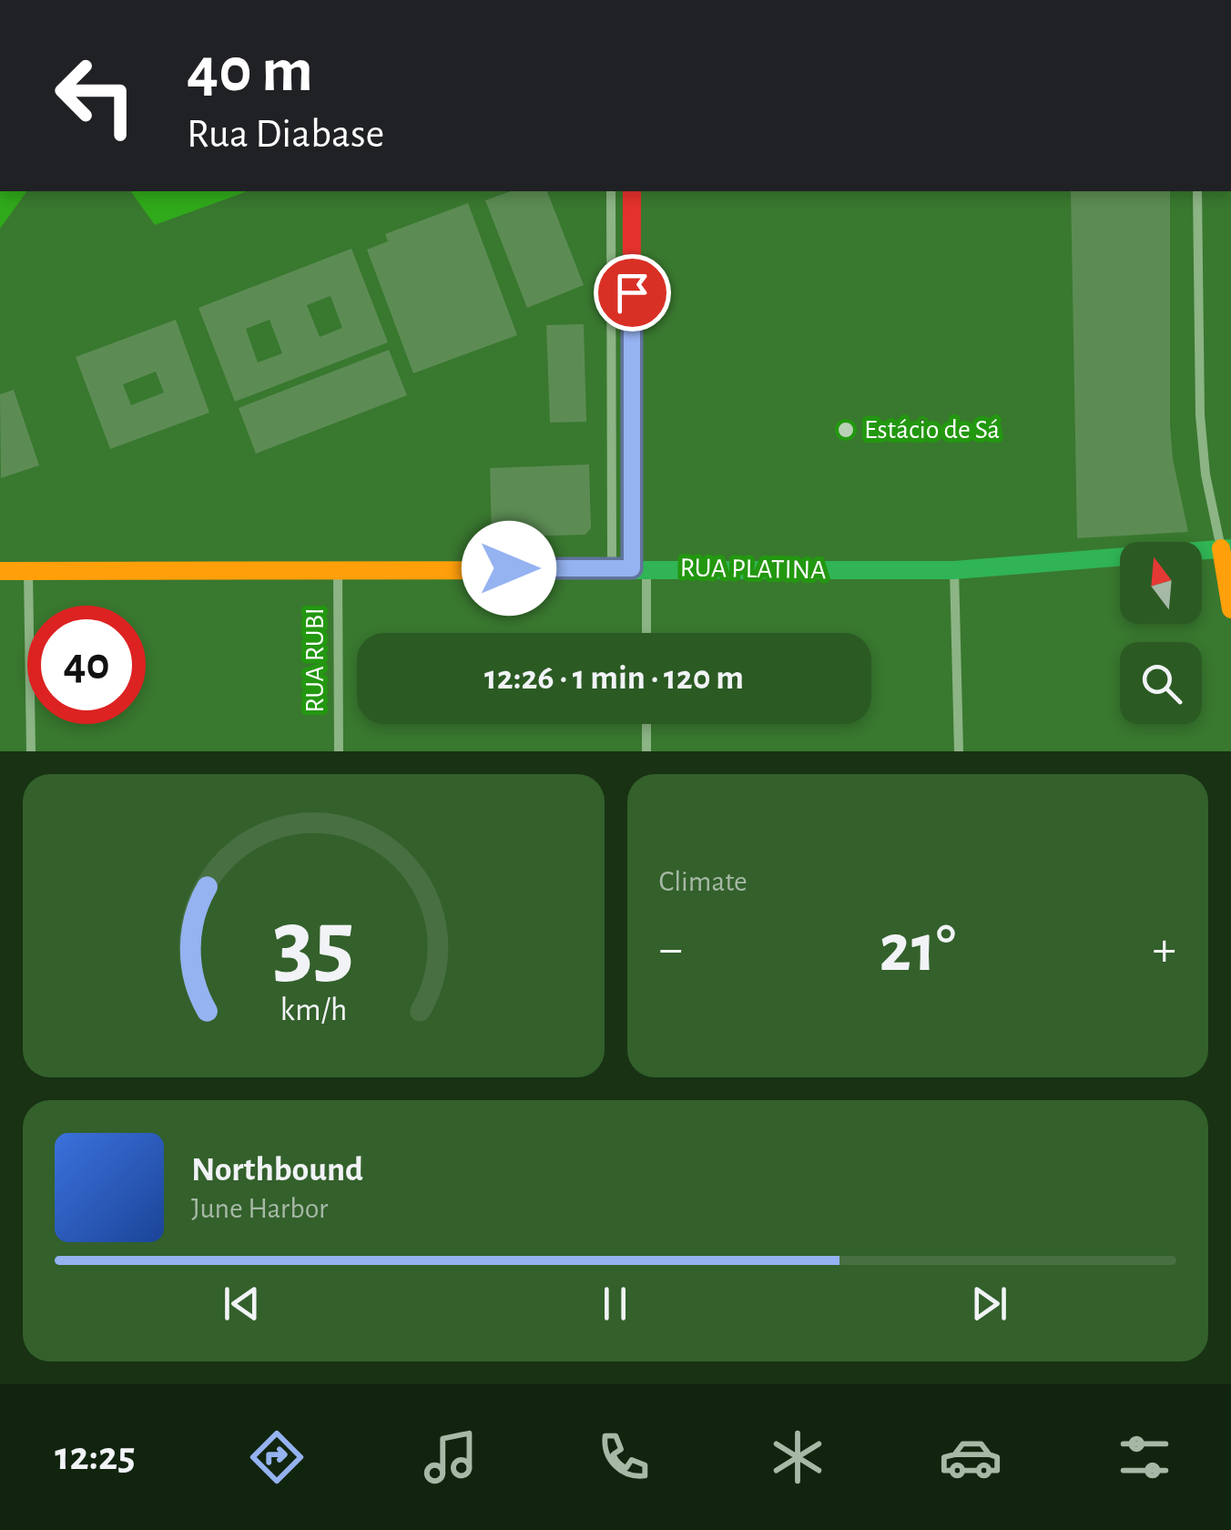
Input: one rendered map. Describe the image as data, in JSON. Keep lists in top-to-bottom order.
{
  "streets": {
    "street": ["RUA PLATINA", "RUA RUBI"]
  },
  "crossings": [
    ["RUA PLATINA", "RUA RUBI"]
  ],
  "places": ["Estácio de Sá"],
  "north": "top",
  "page": {
    "turn": ["40 m", "Rua Diabase"],
    "limit": "40",
    "trip": "12:26 · 1 min · 120 m",
    "tile": "Climate",
    "heat": ["−", "21°", "+"],
    "song": ["Northbound", "June Harbor"],
    "tabs": "12:25",
    "gauge": ["35", "km/h"]
  }
}
